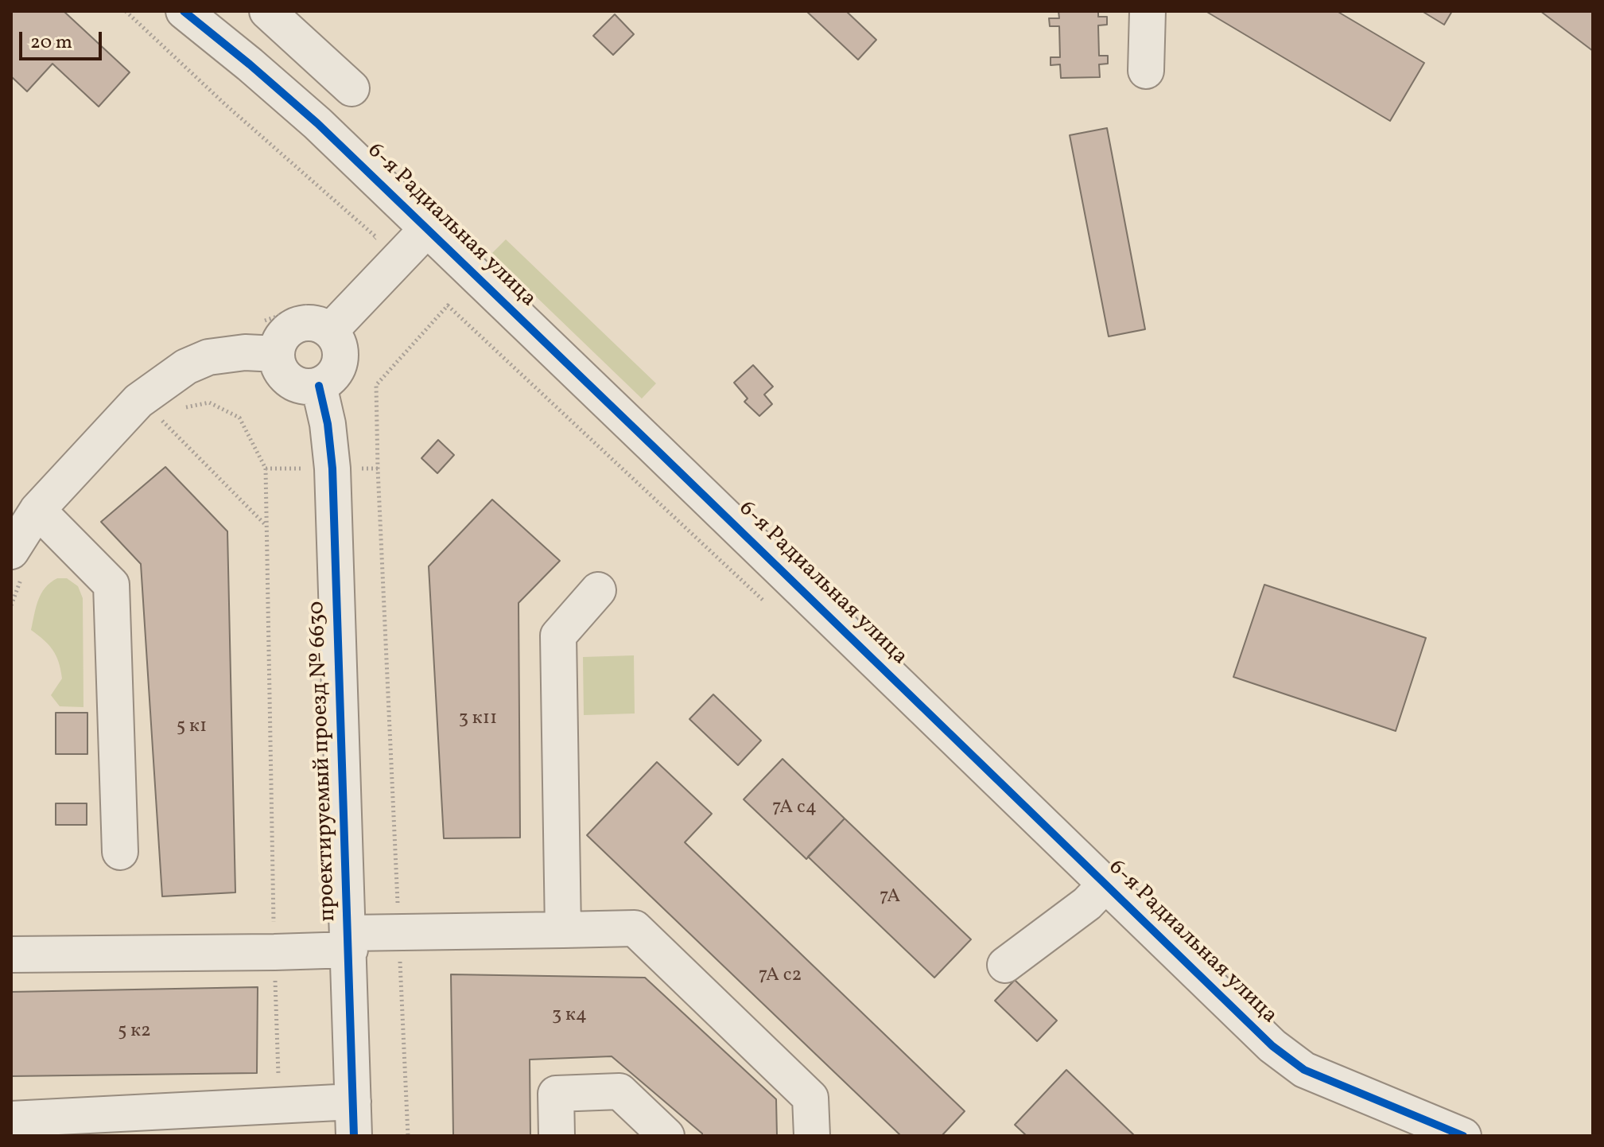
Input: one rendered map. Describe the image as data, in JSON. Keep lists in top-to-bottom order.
{
  "streets": {
    "street": ["6-я Радиальная улица", "проектируемый проезд № 6630"]
  },
  "house_numbers": [
    "3 к11",
    "5 к1",
    "7А с4",
    "7А",
    "7А с2",
    "3 к4",
    "5 к2"
  ],
  "scale_bar": "20 m"
}
